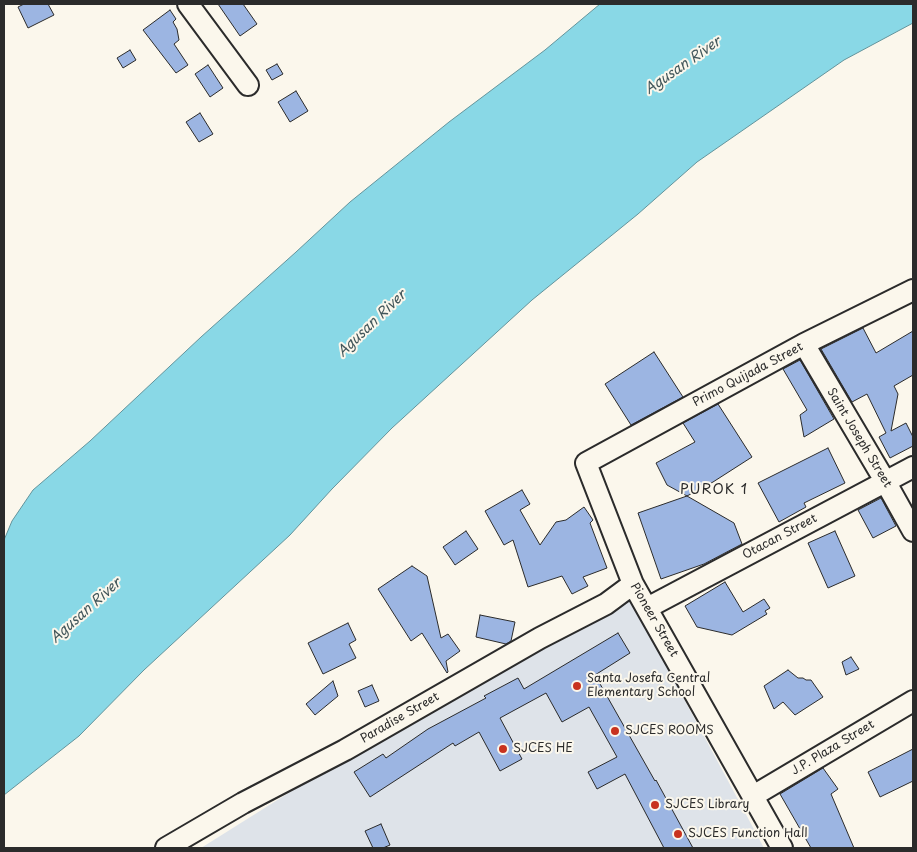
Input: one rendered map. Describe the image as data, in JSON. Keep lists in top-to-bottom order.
{
  "streets": {
    "street": [
      "Primo Quijada Street",
      "Saint Joseph Street",
      "Otacan Street",
      "Pioneer Street",
      "Paradise Street",
      "J.P. Plaza Street"
    ]
  },
  "crossings": [
    ["Primo Quijada Street", "Saint Joseph Street"],
    ["Primo Quijada Street", "Pioneer Street"],
    ["Saint Joseph Street", "Otacan Street"],
    ["Otacan Street", "Pioneer Street"],
    ["Pioneer Street", "Paradise Street"],
    ["Pioneer Street", "J.P. Plaza Street"]
  ],
  "districts": ["PUROK 1"],
  "water": ["Agusan River"],
  "places": [
    "Santa Josefa Central Elementary School",
    "SJCES ROOMS",
    "SJCES HE",
    "SJCES Library",
    "SJCES Function Hall"
  ]
}
